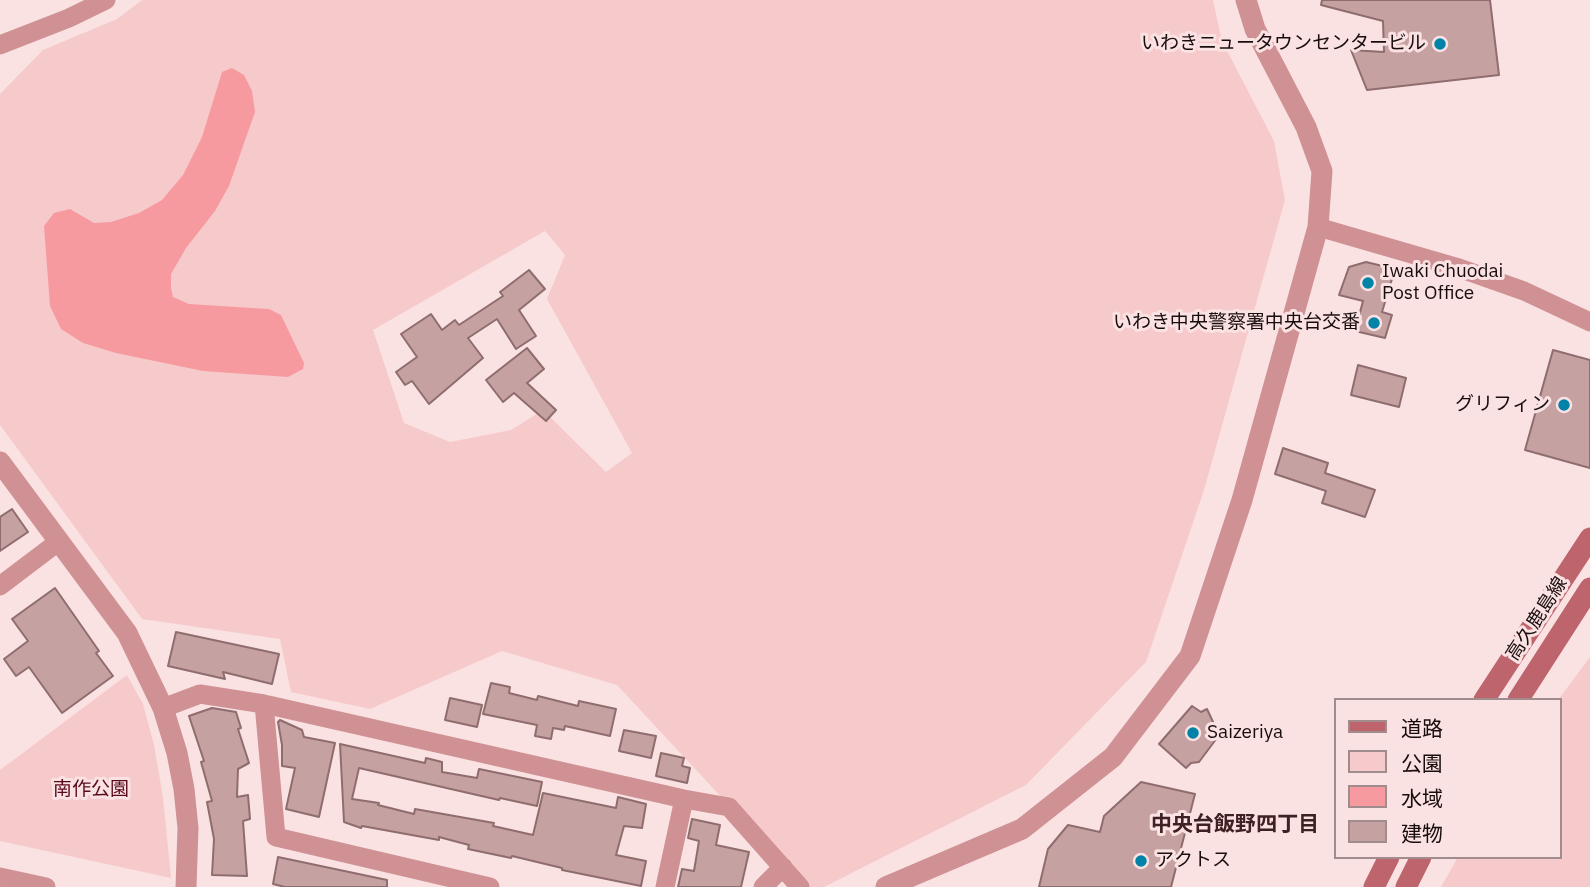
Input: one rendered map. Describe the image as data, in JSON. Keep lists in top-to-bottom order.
{
  "streets": {
    "main road": ["高久鹿島線"]
  },
  "districts": ["中央台飯野四丁目"],
  "parks": ["南作公園"],
  "places": [
    "いわきニュータウンセンタービル",
    "Iwaki Chuodai Post Office",
    "いわき中央警察署中央台交番",
    "グリフィン",
    "Saizeriya",
    "アクトス"
  ],
  "legend": [
    "道路",
    "公園",
    "水域",
    "建物"
  ]
}
